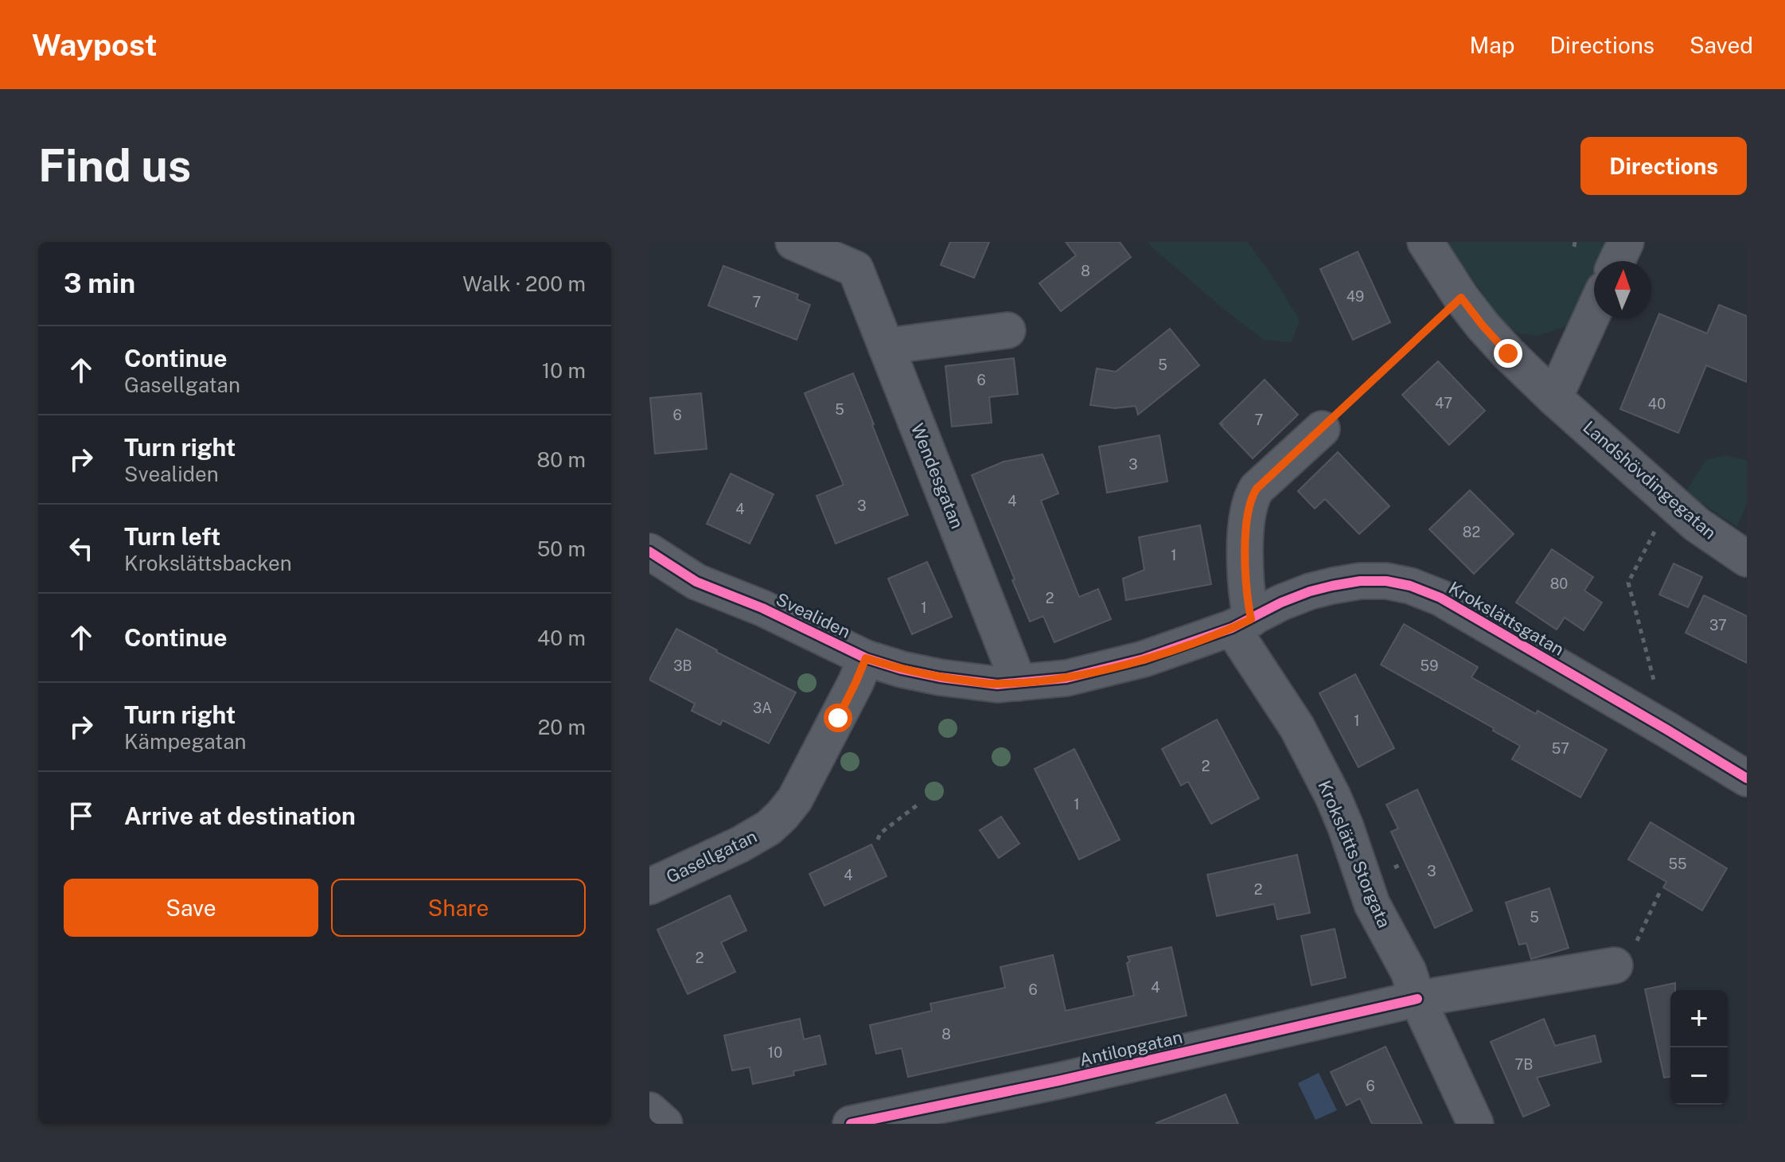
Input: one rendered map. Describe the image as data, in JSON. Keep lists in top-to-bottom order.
{
  "streets": {
    "street": [
      "Wendesgatan",
      "Landshövdingegatan",
      "Svealiden",
      "Krokslättsgatan",
      "Krokslätts Storgata",
      "Gasellgatan",
      "Antilopgatan"
    ]
  },
  "crossings": [
    ["Wendesgatan", "Svealiden"],
    ["Svealiden", "Krokslättsgatan"],
    ["Svealiden", "Krokslätts Storgata"],
    ["Svealiden", "Gasellgatan"],
    ["Krokslättsgatan", "Krokslätts Storgata"],
    ["Krokslätts Storgata", "Antilopgatan"]
  ],
  "house_numbers": [
    "8",
    "49",
    "7",
    "5",
    "6",
    "47",
    "40",
    "5",
    "6",
    "7",
    "3",
    "4",
    "3",
    "4",
    "82",
    "1",
    "80",
    "2",
    "1",
    "37",
    "3B",
    "59",
    "3A",
    "1",
    "57",
    "2",
    "1",
    "55",
    "3",
    "4",
    "2",
    "5",
    "2",
    "4",
    "6",
    "8",
    "10",
    "7B",
    "6"
  ],
  "north": "top",
  "page": {
    "header": "Waypost",
    "nav": ["Map", "Directions", "Saved"],
    "buttons": [
      "Directions",
      ["Save", "Share"]
    ],
    "title": "Find us",
    "heading": ["3 min", "Walk · 200 m"],
    "list": [
      ["Continue", "Gasellgatan", "10 m"],
      ["Turn right", "Svealiden", "80 m"],
      ["Turn left", "Krokslättsbacken", "50 m"],
      ["Continue", "40 m"],
      ["Turn right", "Kämpegatan", "20 m"],
      "Arrive at destination"
    ],
    "map_buttons": ["+", "−"]
  }
}
